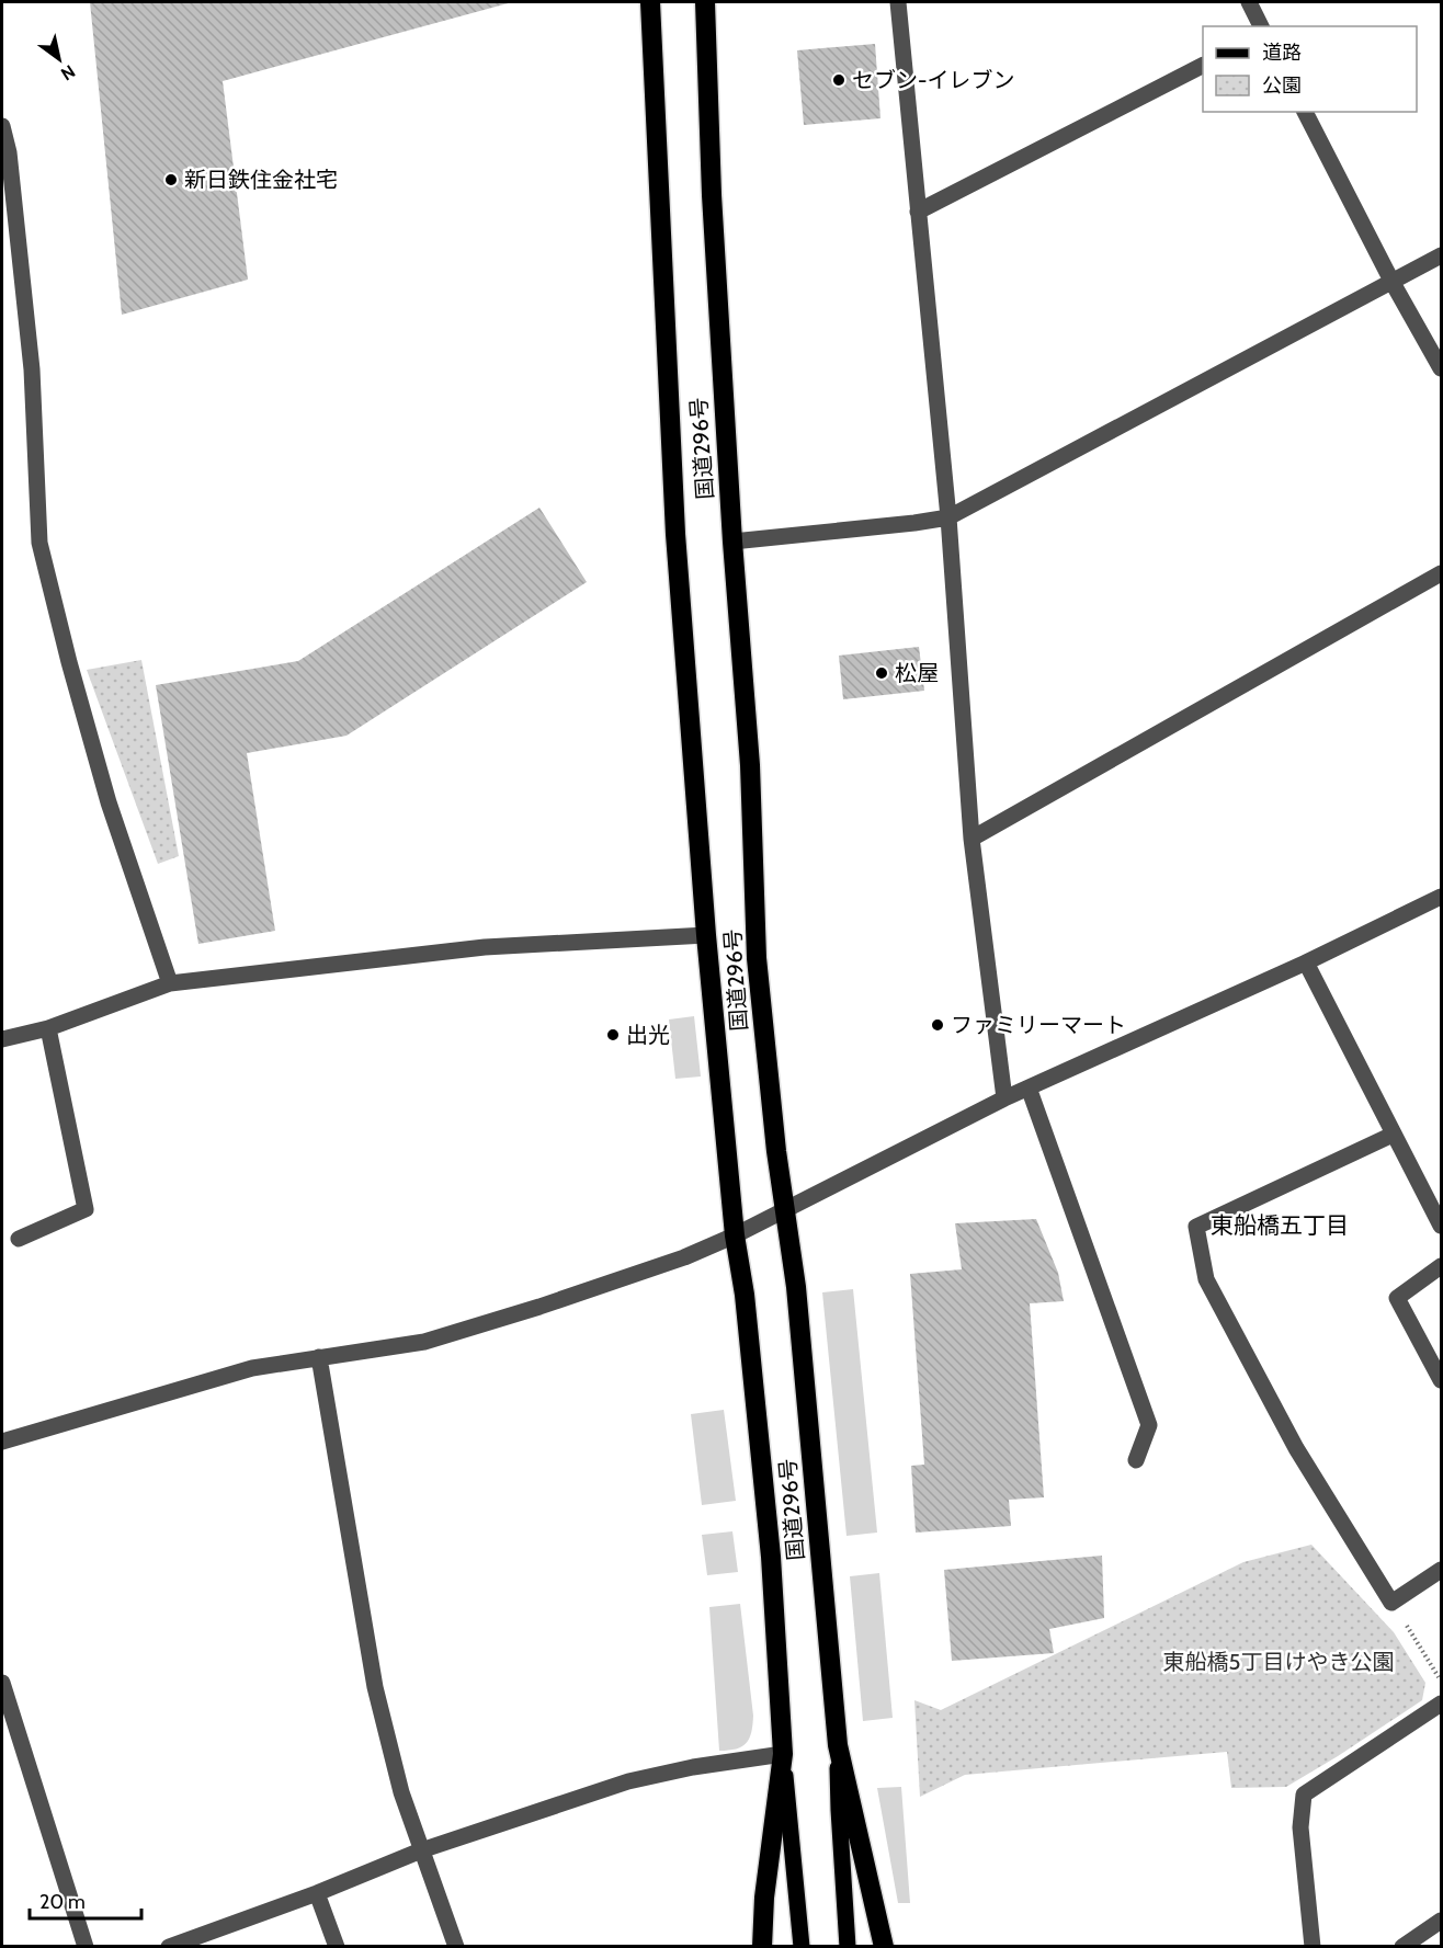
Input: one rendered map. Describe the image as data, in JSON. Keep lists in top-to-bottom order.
{
  "streets": {
    "highway": ["国道296号"]
  },
  "districts": ["東船橋五丁目"],
  "parks": ["東船橋5丁目けやき公園"],
  "places": [
    "セブン-イレブン",
    "新日鉄住金社宅",
    "松屋",
    "ファミリーマート",
    "出光"
  ],
  "legend": ["道路", "公園"],
  "scale_bar": "20 m",
  "north": "bottom right"
}
